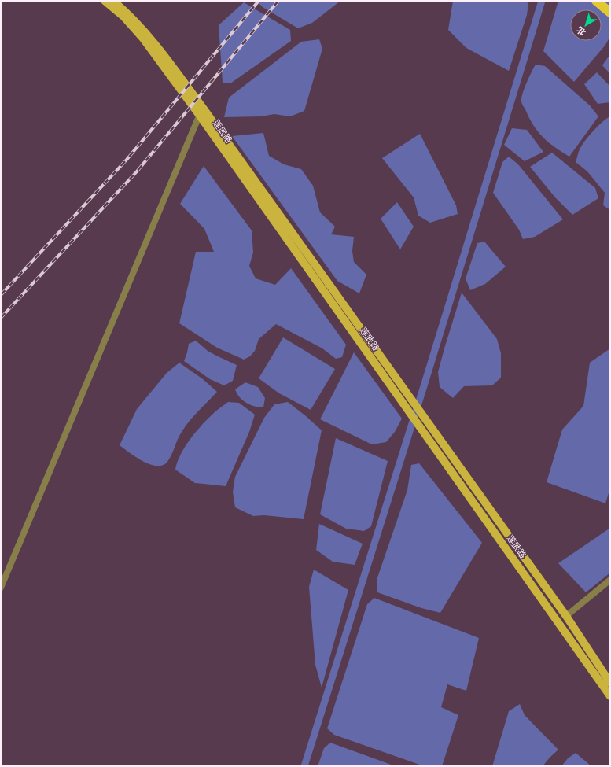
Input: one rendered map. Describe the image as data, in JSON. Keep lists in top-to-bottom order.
{
  "streets": {
    "main road": ["莲武路"]
  },
  "north": "bottom left"
}
